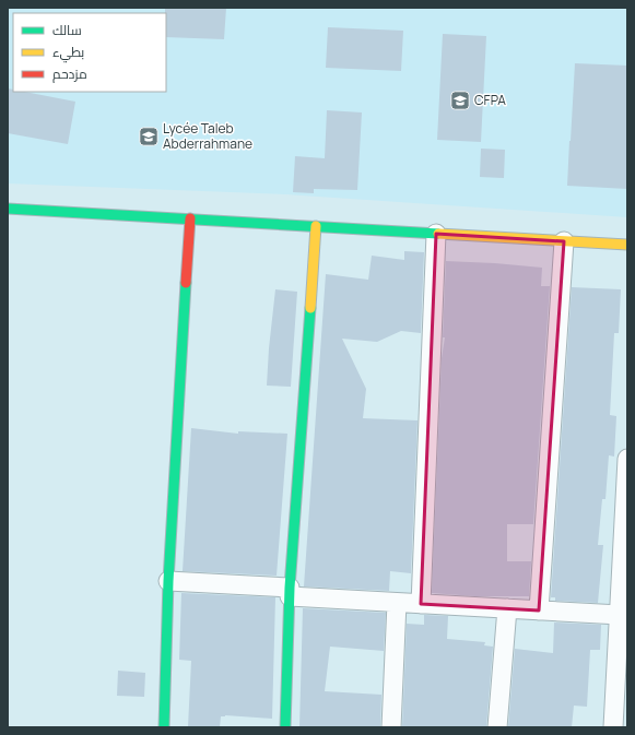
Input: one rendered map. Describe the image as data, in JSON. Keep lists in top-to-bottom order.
{
  "places": {
    "school or university": ["CFPA", "Lycée Taleb Abderrahmane"]
  },
  "legend": ["سالك", "بطيء", "مزدحم"]
}
